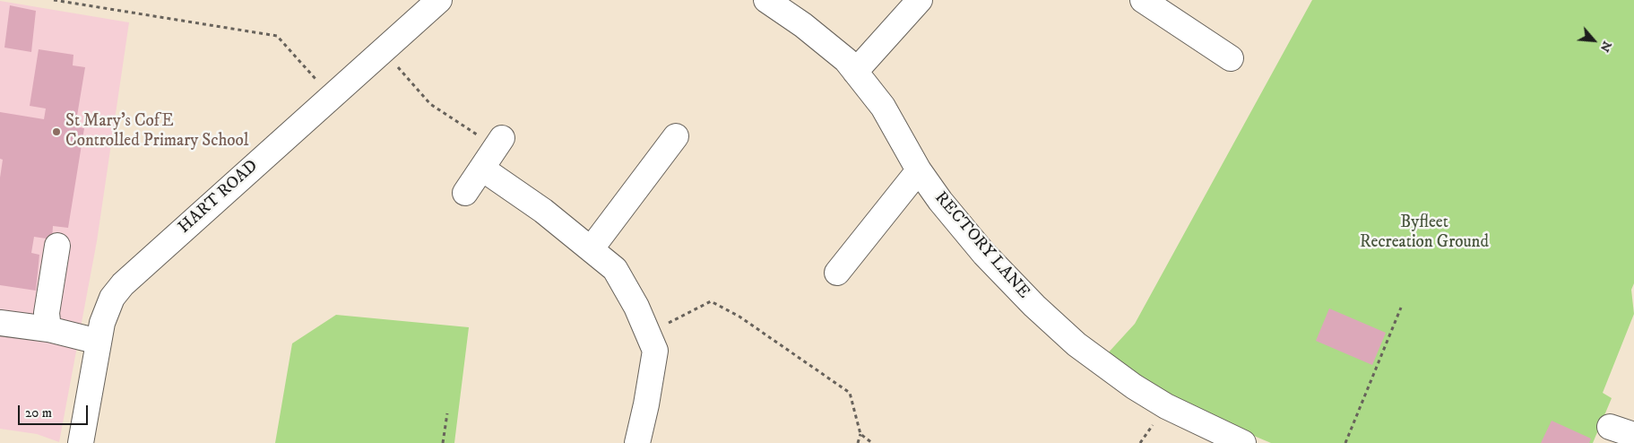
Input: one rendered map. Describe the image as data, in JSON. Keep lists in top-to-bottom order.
{
  "streets": {
    "street": ["HART ROAD", "RECTORY LANE"]
  },
  "parks": ["Byfleet Recreation Ground"],
  "places": ["St Mary's CofE Controlled Primary School"],
  "scale_bar": "20 m",
  "north": "bottom right"
}
